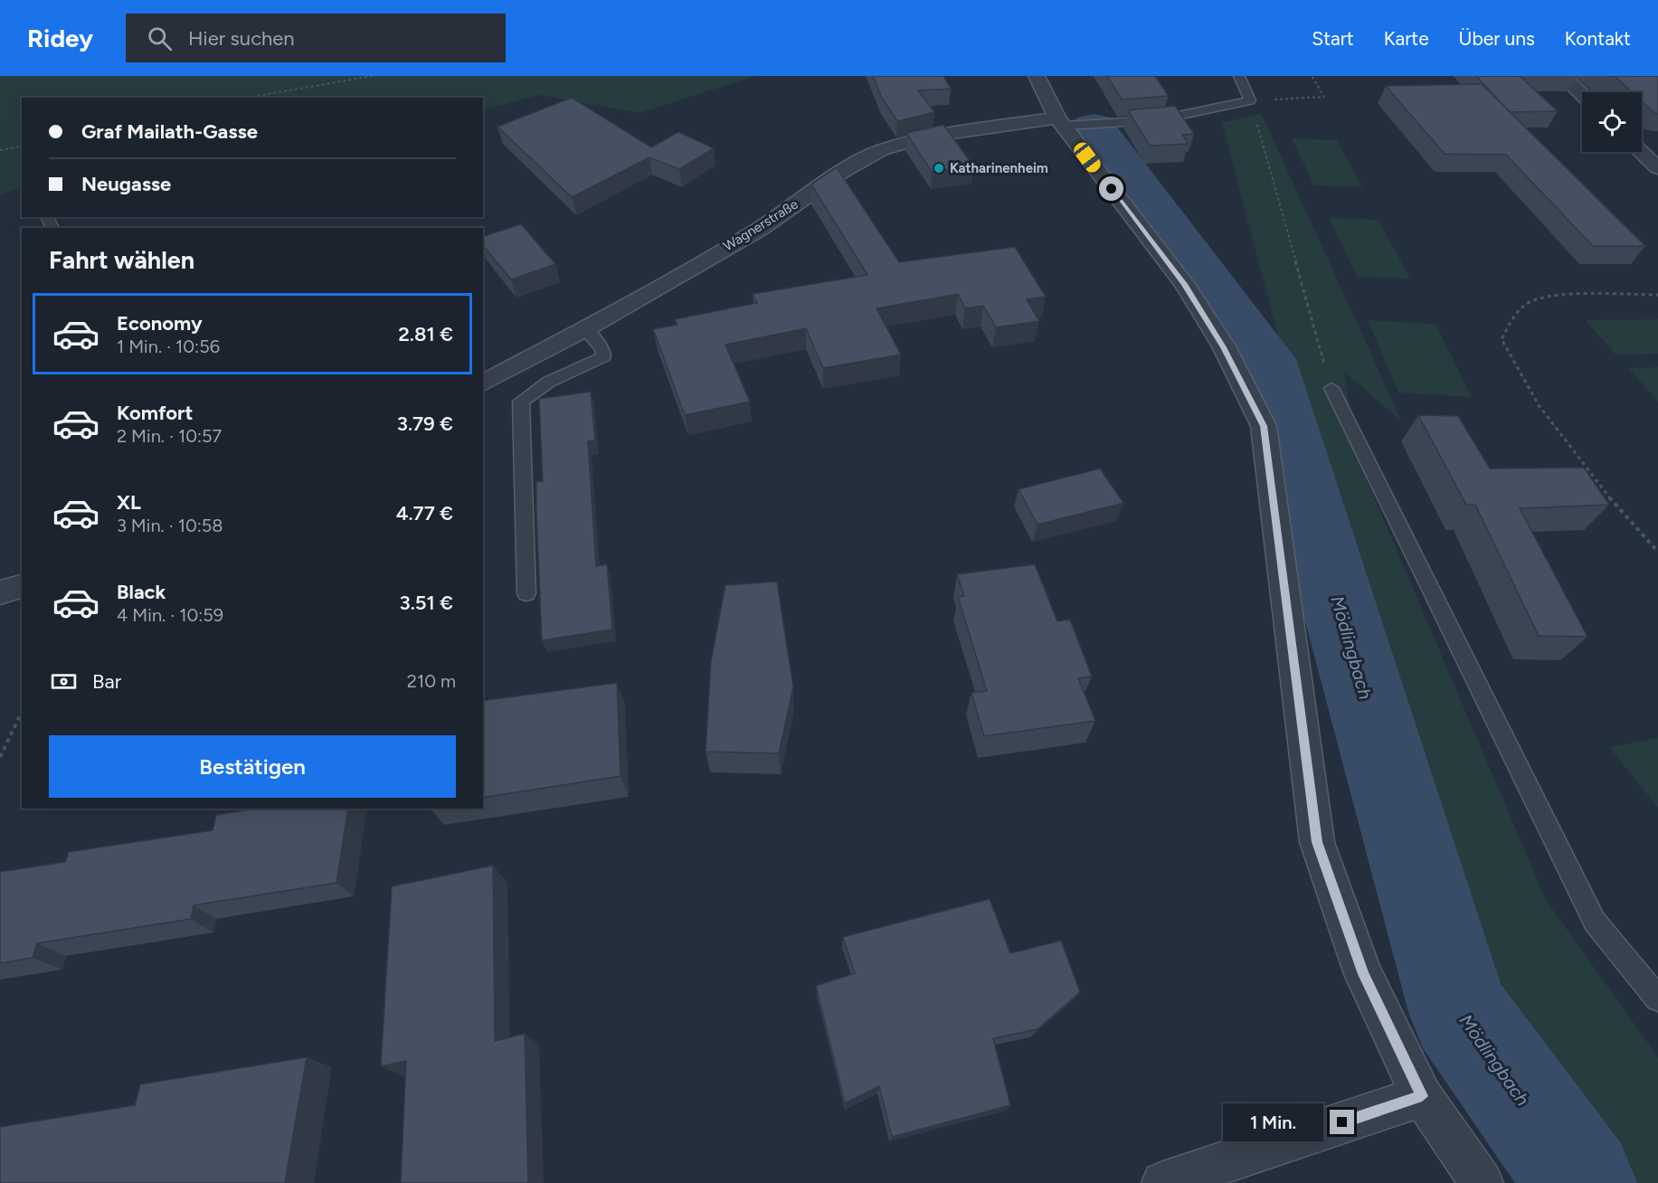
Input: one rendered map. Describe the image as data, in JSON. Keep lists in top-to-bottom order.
{
  "streets": {
    "street": ["Wagnerstraße"]
  },
  "water": ["Mödlingbach"],
  "places": ["Katharinenheim"],
  "page": {
    "header": "Ridey",
    "search": "Hier suchen",
    "nav": [
      "Start",
      "Karte",
      "Über uns",
      "Kontakt"
    ],
    "banner": ["Graf Mailath-Gasse", "Neugasse"],
    "heading": "Fahrt wählen",
    "list": [
      {
        "name": "Economy",
        "note": "1 Min. · 10:56",
        "value": "2.81 €"
      },
      {
        "name": "Komfort",
        "note": "2 Min. · 10:57",
        "value": "3.79 €"
      },
      {
        "name": "XL",
        "note": "3 Min. · 10:58",
        "value": "4.77 €"
      },
      {
        "name": "Black",
        "note": "4 Min. · 10:59",
        "value": "3.51 €"
      }
    ],
    "pay": ["Bar", "210 m"],
    "buttons": "Bestätigen",
    "bubble": "1 Min."
  }
}
